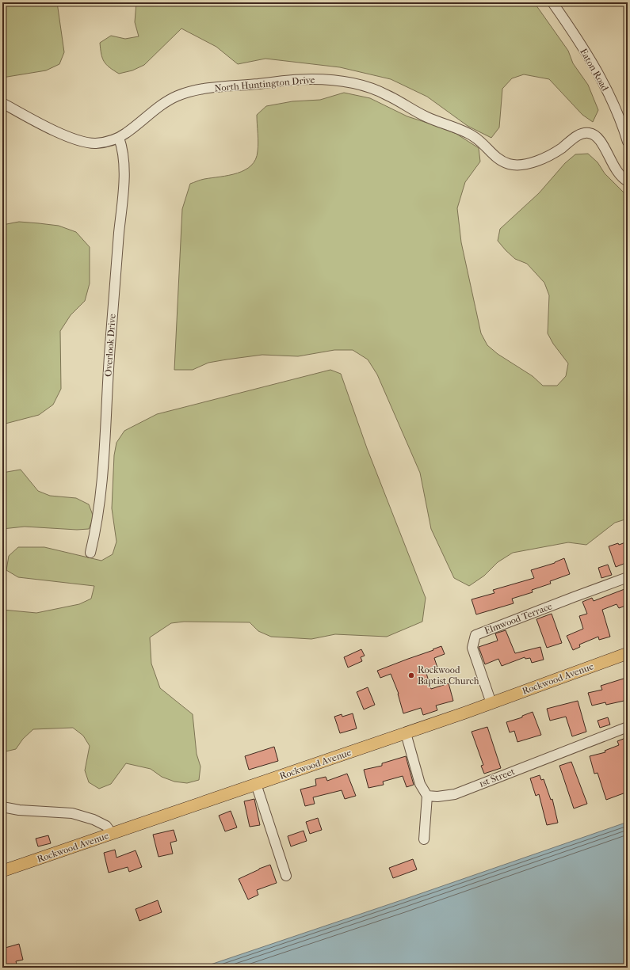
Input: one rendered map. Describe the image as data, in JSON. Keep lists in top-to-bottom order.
{
  "streets": {
    "main road": ["Rockwood Avenue"],
    "street": [
      "Eaton Road",
      "North Huntington Drive",
      "Overlook Drive",
      "Elmwood Terrace",
      "1st Street"
    ]
  },
  "crossings": [
    ["North Huntington Drive", "Overlook Drive"],
    ["Elmwood Terrace", "Rockwood Avenue"]
  ],
  "places": ["Rockwood Baptist Church"]
}
